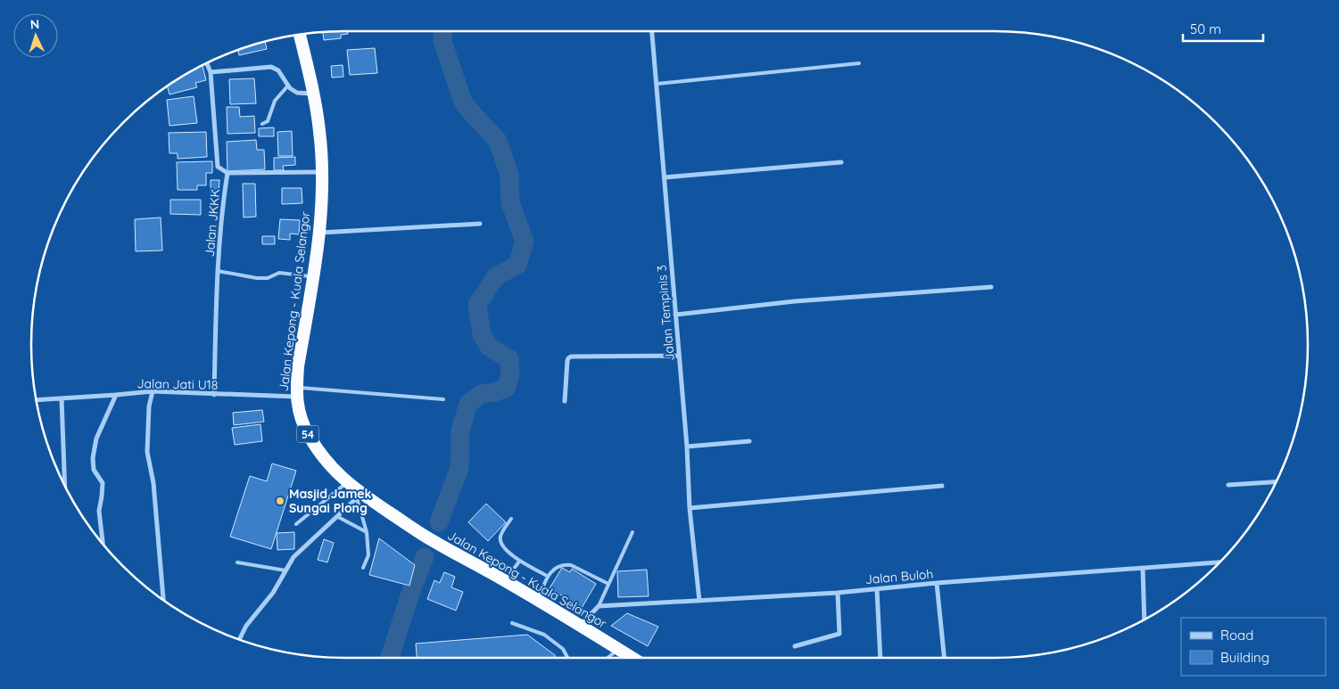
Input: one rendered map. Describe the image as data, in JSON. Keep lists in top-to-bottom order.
{
  "streets": {
    "highway": ["Jalan Kepong - Kuala Selangor", "54"],
    "street": [
      "Jalan JKKK",
      "Jalan Tempinis 3",
      "Jalan Jati U18",
      "Jalan Buloh"
    ]
  },
  "crossings": [
    ["Jalan JKKK", "Jalan Jati U18"],
    ["Jalan Kepong - Kuala Selangor", "Jalan Jati U18"],
    ["Jalan Tempinis 3", "Jalan Buloh"]
  ],
  "places": ["Masjid Jamek Sungai Plong"],
  "legend": ["Road", "Building"],
  "scale_bar": "50 m",
  "north": "top"
}
